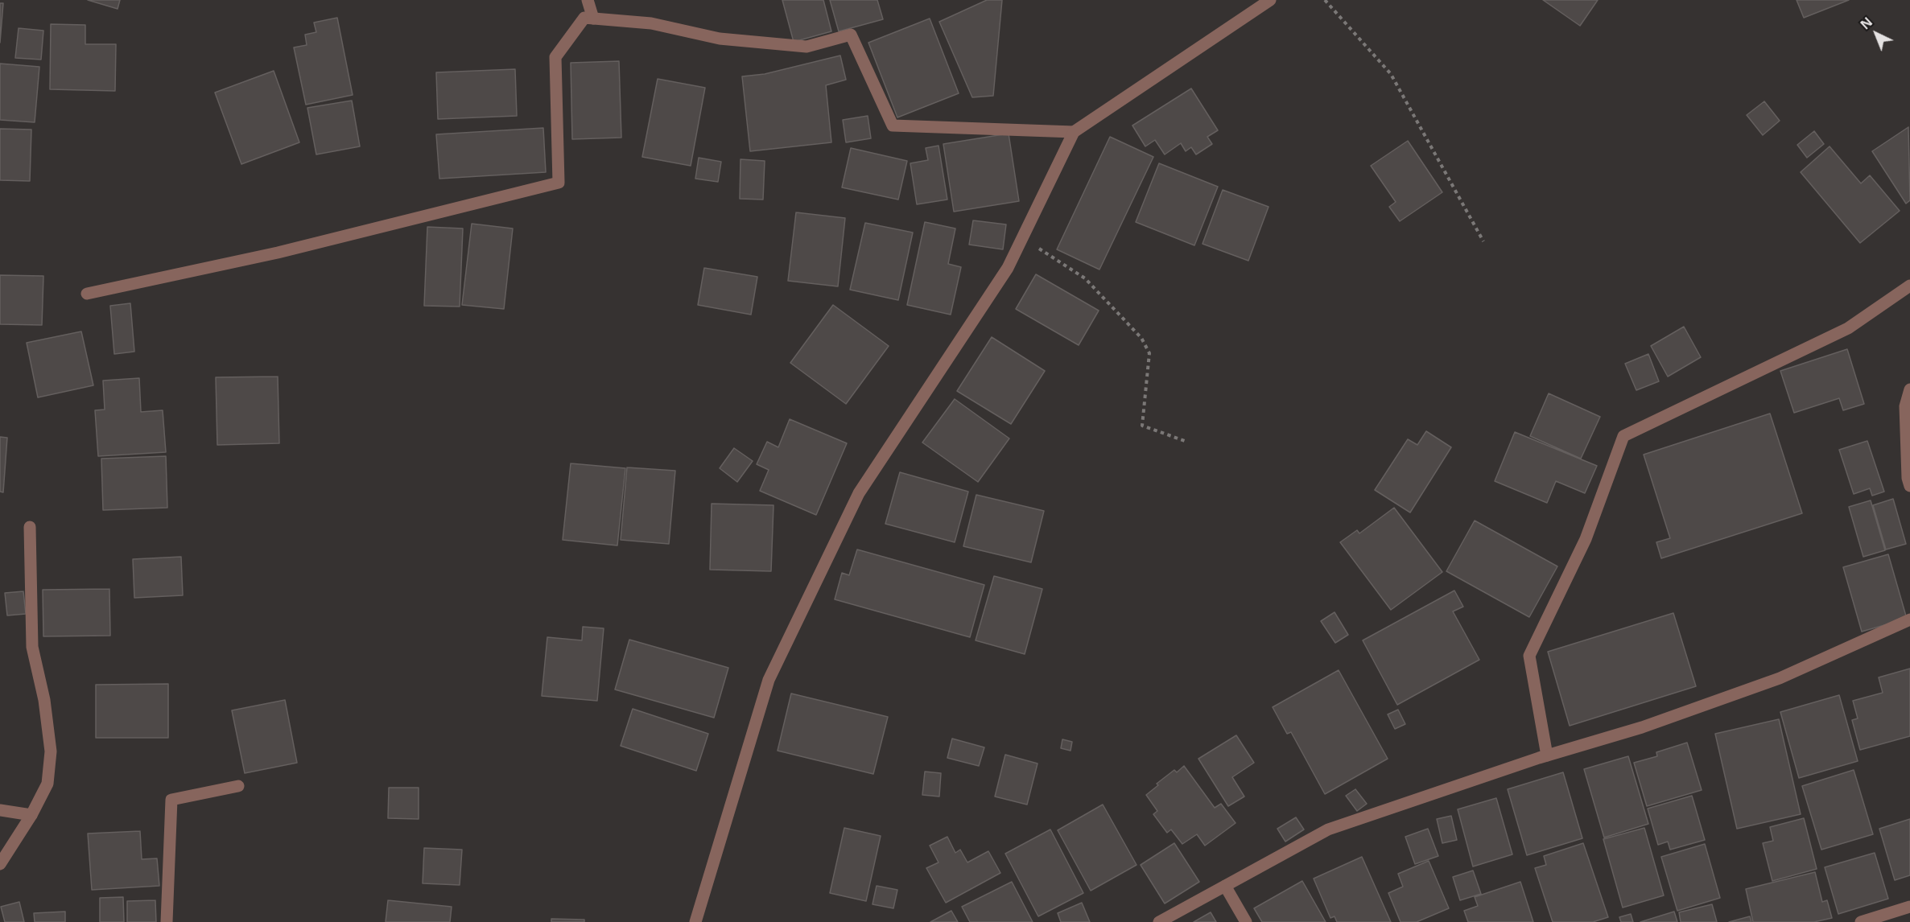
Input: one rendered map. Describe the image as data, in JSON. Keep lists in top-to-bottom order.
{
  "north": "top left"
}
